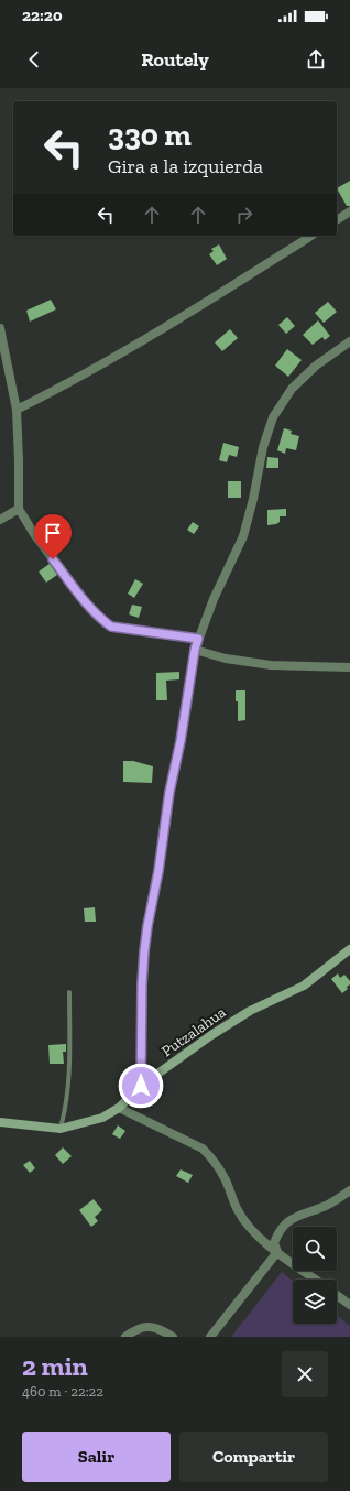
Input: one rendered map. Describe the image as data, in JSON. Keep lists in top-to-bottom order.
{
  "streets": {
    "street": ["Putzalahua"]
  },
  "page": {
    "status": "22:20",
    "header": "Routely",
    "turn": ["330 m", "Gira a la izquierda"],
    "heading": ["2 min", "460 m · 22:22"],
    "buttons": ["Salir", "Compartir"]
  }
}
